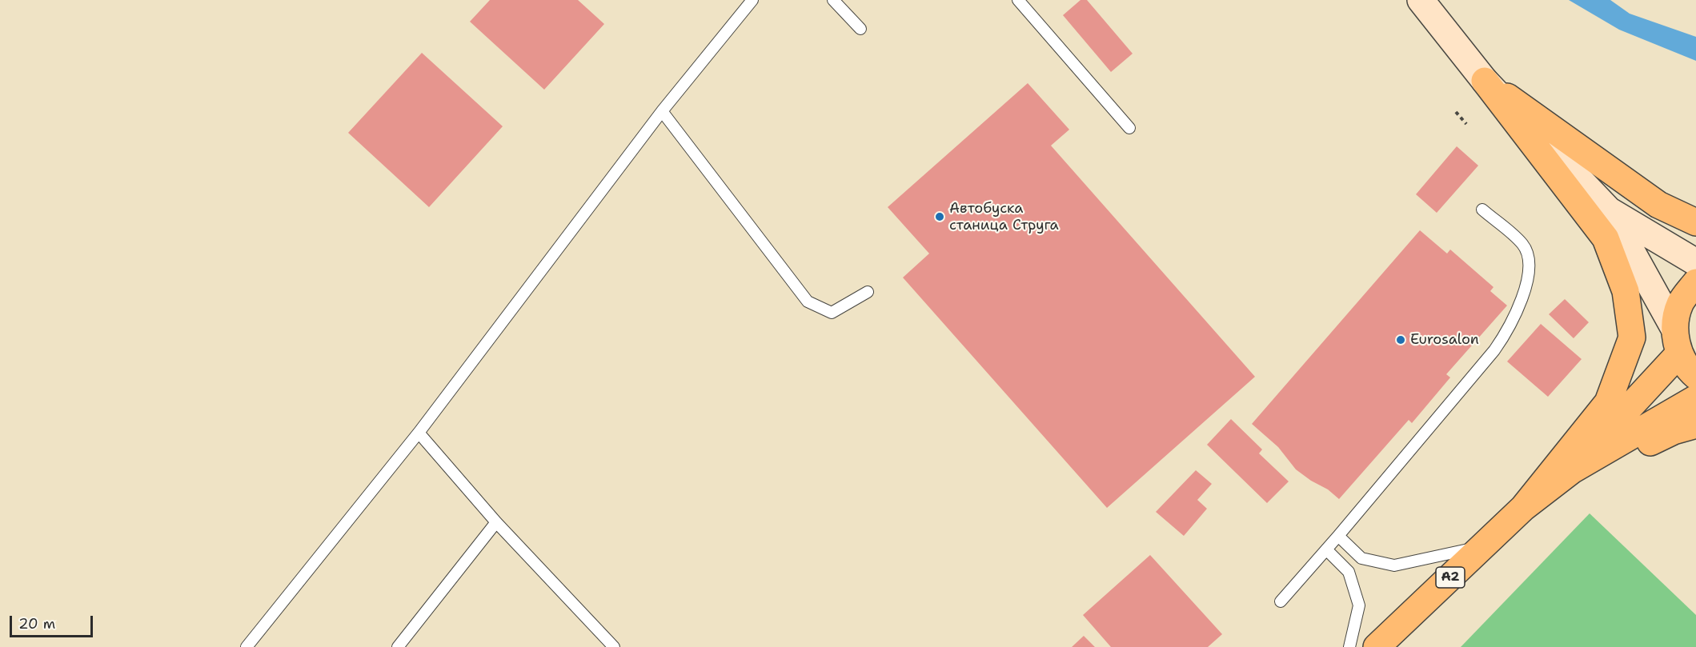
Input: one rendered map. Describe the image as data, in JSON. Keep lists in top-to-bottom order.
{
  "streets": {
    "main road": ["A2"]
  },
  "places": ["Автобуска станица Струга", "Eurosalon"],
  "scale_bar": "20 m"
}
